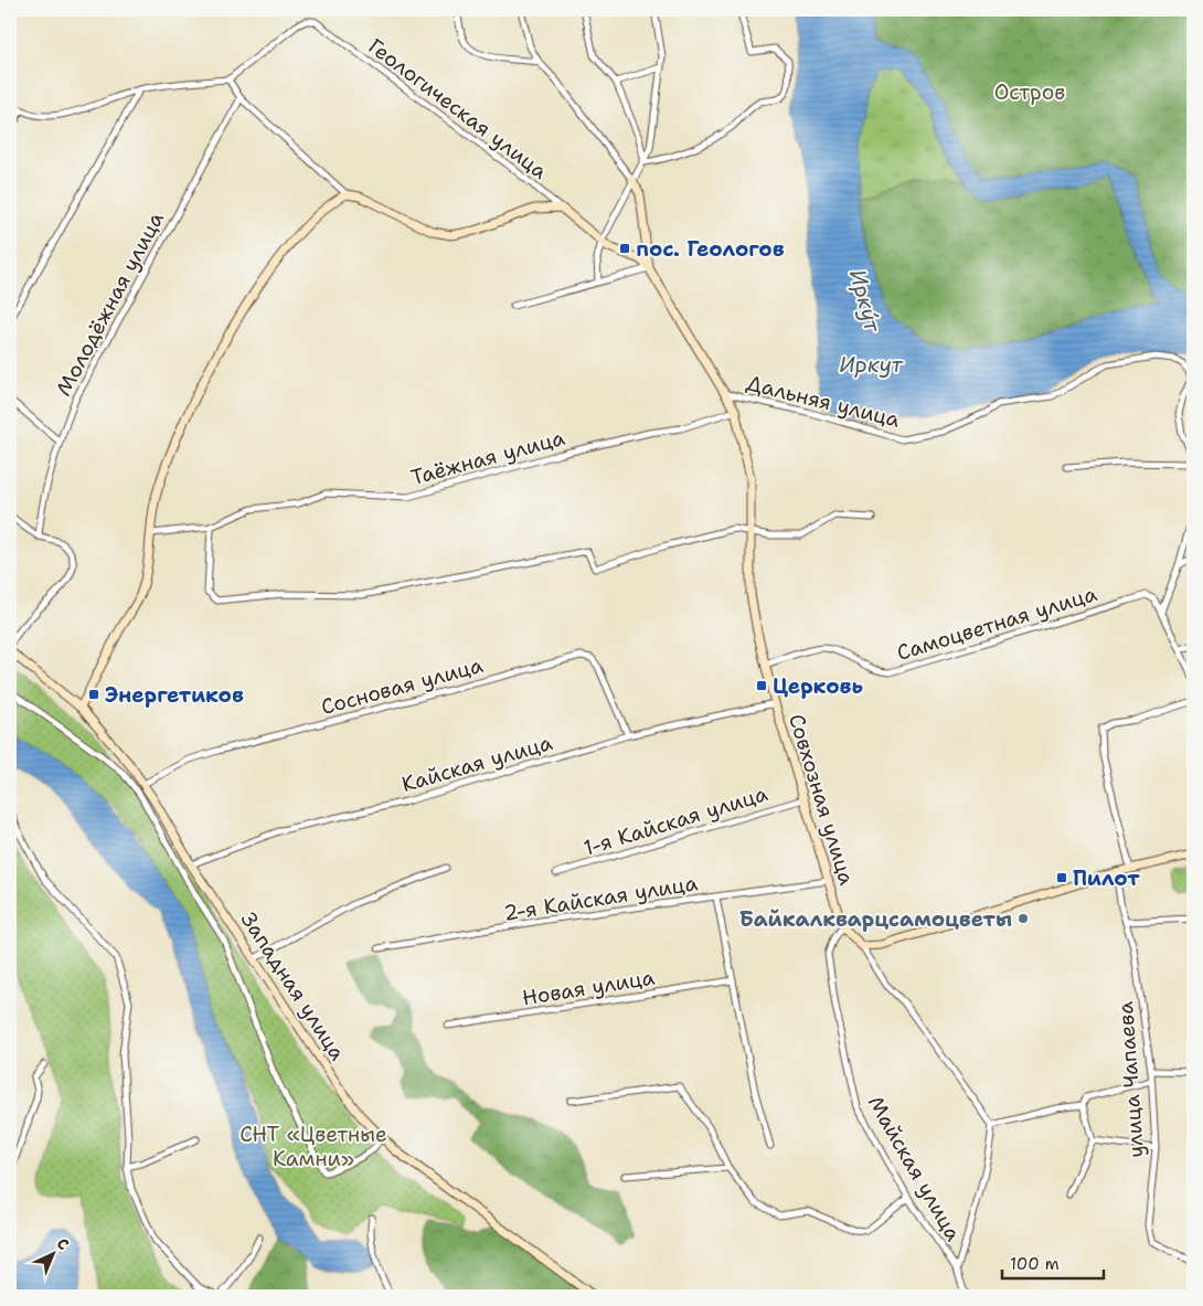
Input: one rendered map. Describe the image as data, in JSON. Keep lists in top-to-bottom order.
{
  "streets": {
    "street": [
      "Геологическая улица",
      "Молодёжная улица",
      "Дальняя улица",
      "Таёжная улица",
      "Самоцветная улица",
      "Сосновая улица",
      "Кайская улица",
      "Совхозная улица",
      "1-я Кайская улица",
      "2-я Кайская улица",
      "Западная улица",
      "Новая улица",
      "улица Чапаева",
      "Майская улица"
    ]
  },
  "crossings": [
    ["Дальняя улица", "Совхозная улица"],
    ["Таёжная улица", "Совхозная улица"],
    ["Самоцветная улица", "Совхозная улица"],
    ["Сосновая улица", "Кайская улица"],
    ["Сосновая улица", "Западная улица"],
    ["Кайская улица", "Совхозная улица"],
    ["Кайская улица", "Западная улица"],
    ["Совхозная улица", "1-я Кайская улица"],
    ["Совхозная улица", "2-я Кайская улица"],
    ["Совхозная улица", "Майская улица"]
  ],
  "water": ["Ирку́т", "Иркут"],
  "parks": ["Остров", "СНТ «Цветные Камни»"],
  "places": {
    "transit": [
      "пос. Геологов",
      "Церковь",
      "Энергетиков",
      "Пилот"
    ],
    "other": ["Байкалкварцсамоцветы"]
  },
  "scale_bar": "100 m",
  "north": "top right"
}
